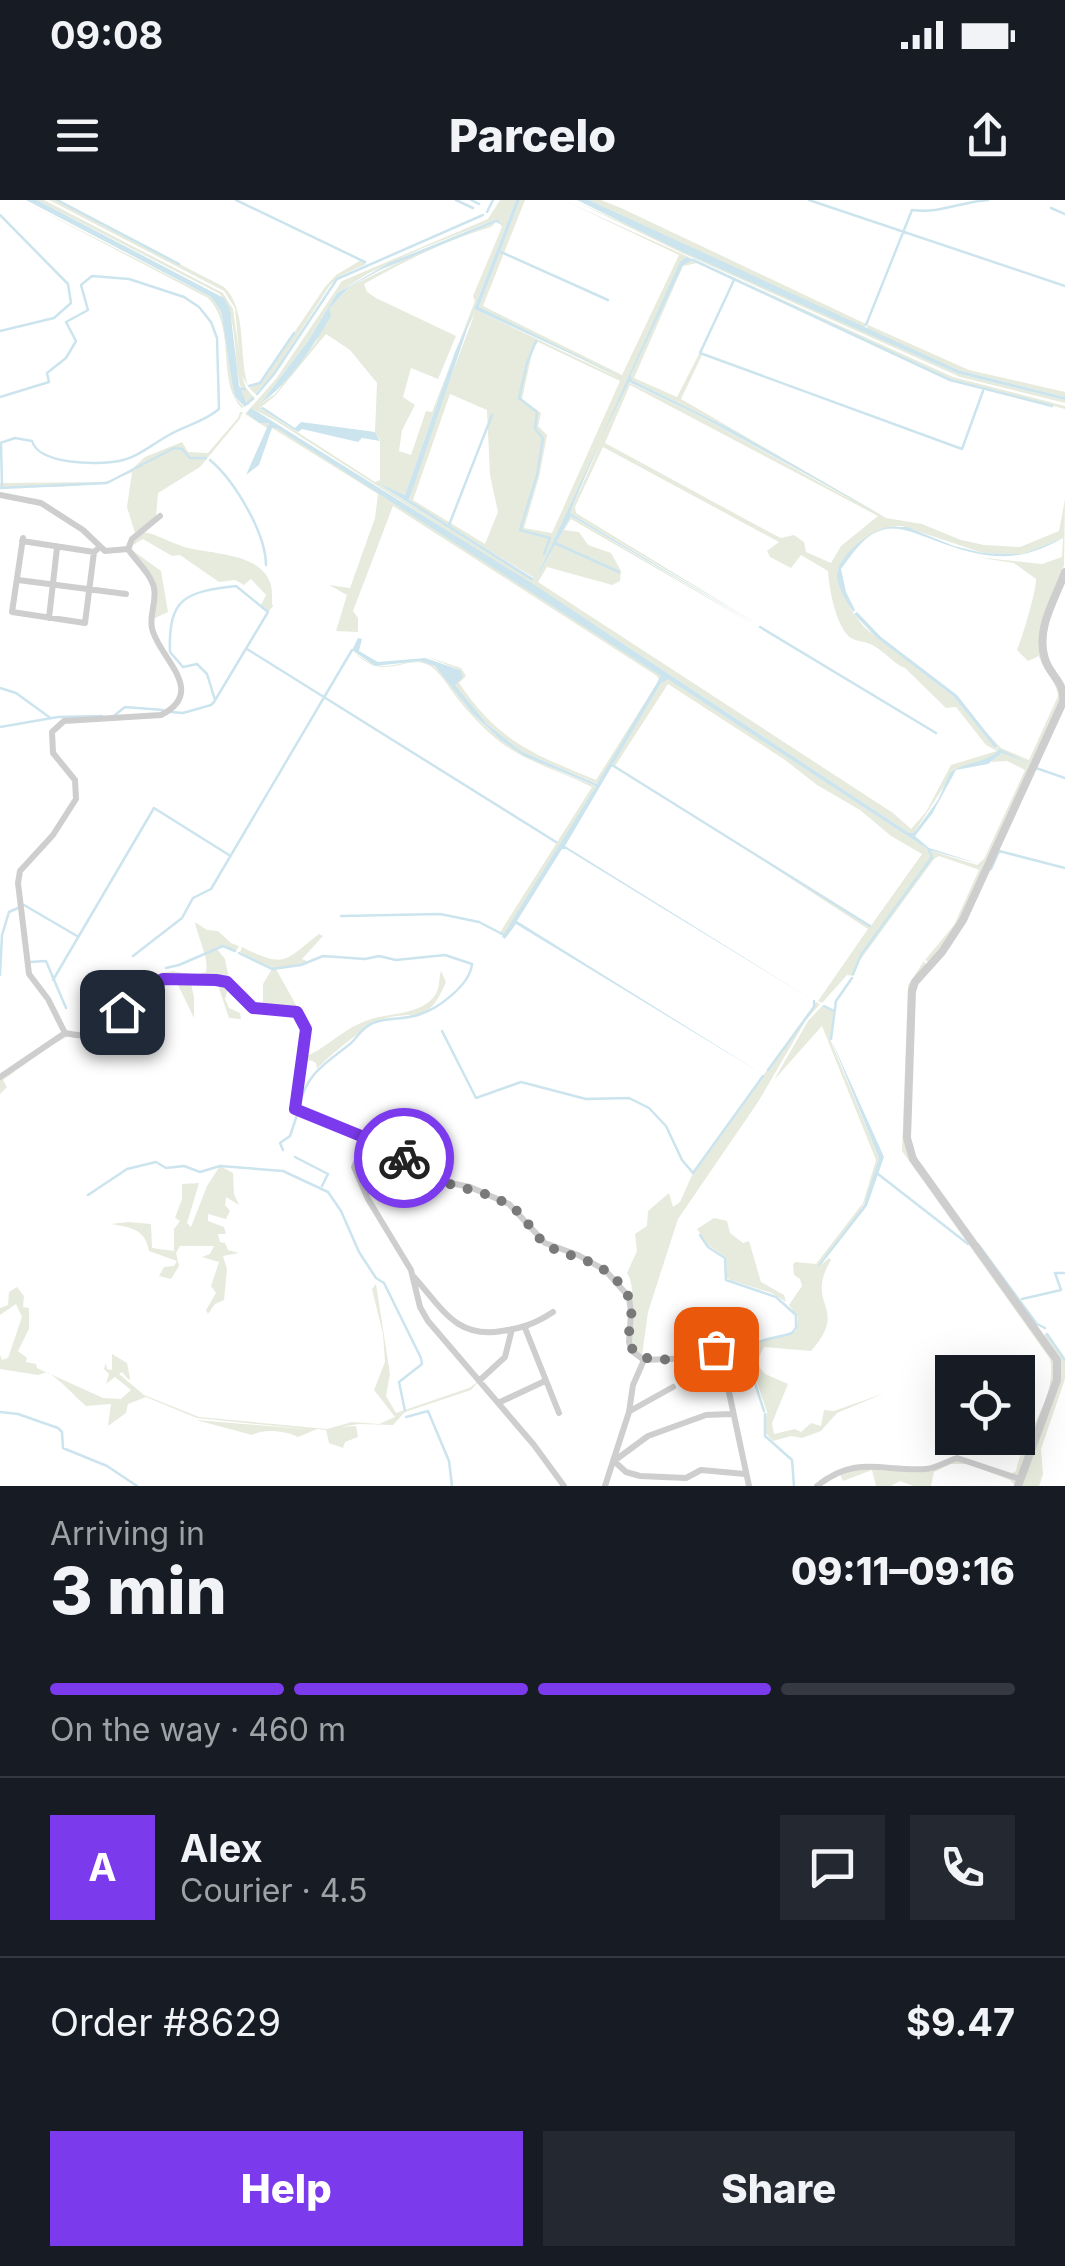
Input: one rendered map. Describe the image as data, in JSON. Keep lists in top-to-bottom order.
{
  "page": {
    "status": "09:08",
    "header": "Parcelo",
    "heading": ["3 min", "Arriving in", "09:11–09:16"],
    "panel": [
      "Alex",
      "Courier · 4.5",
      "Order #8629",
      "$9.47"
    ],
    "bar": "On the way · 460 m",
    "round": "A",
    "buttons": ["Help", "Share"]
  }
}
